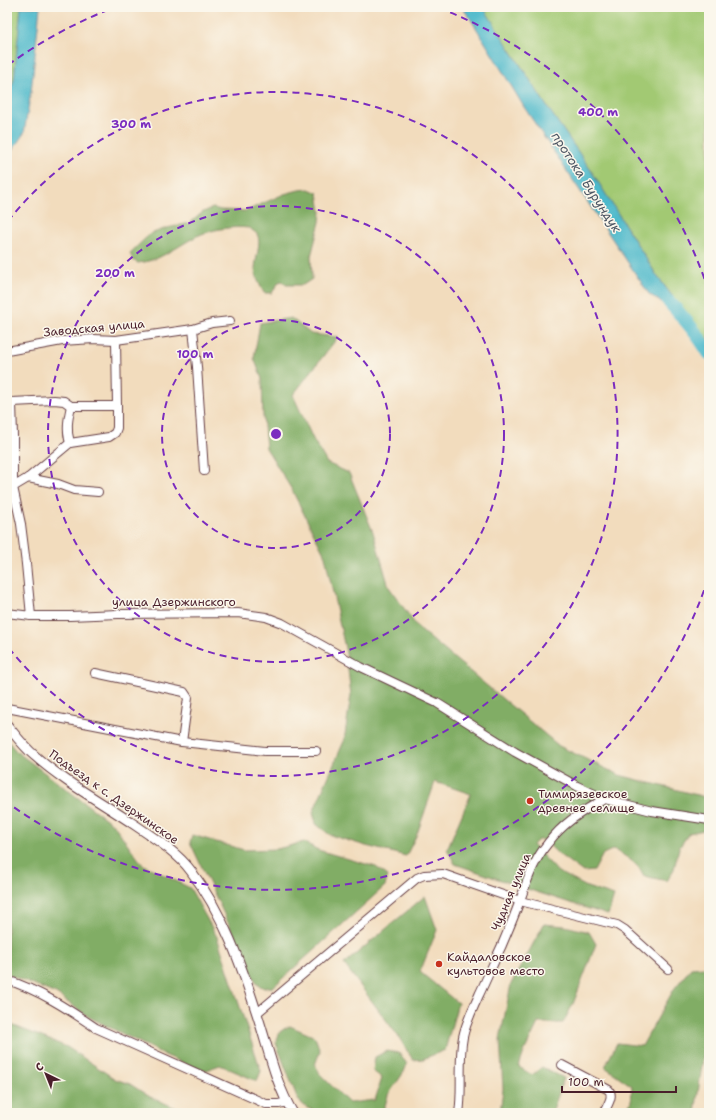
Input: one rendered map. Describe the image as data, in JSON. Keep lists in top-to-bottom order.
{
  "streets": {
    "street": [
      "Заводская улица",
      "улица Дзержинского",
      "Подъезд к с. Дзержинское",
      "Чудная улица"
    ]
  },
  "crossings": [
    ["улица Дзержинского", "Чудная улица"]
  ],
  "water": ["протока Бурундук"],
  "places": ["Тимирязевское древнее селище", "Кайдаловское культовое место"],
  "scale_bar": "100 m",
  "north": "top left",
  "rings": [
    "400 m",
    "300 m",
    "200 m",
    "100 m"
  ]
}
